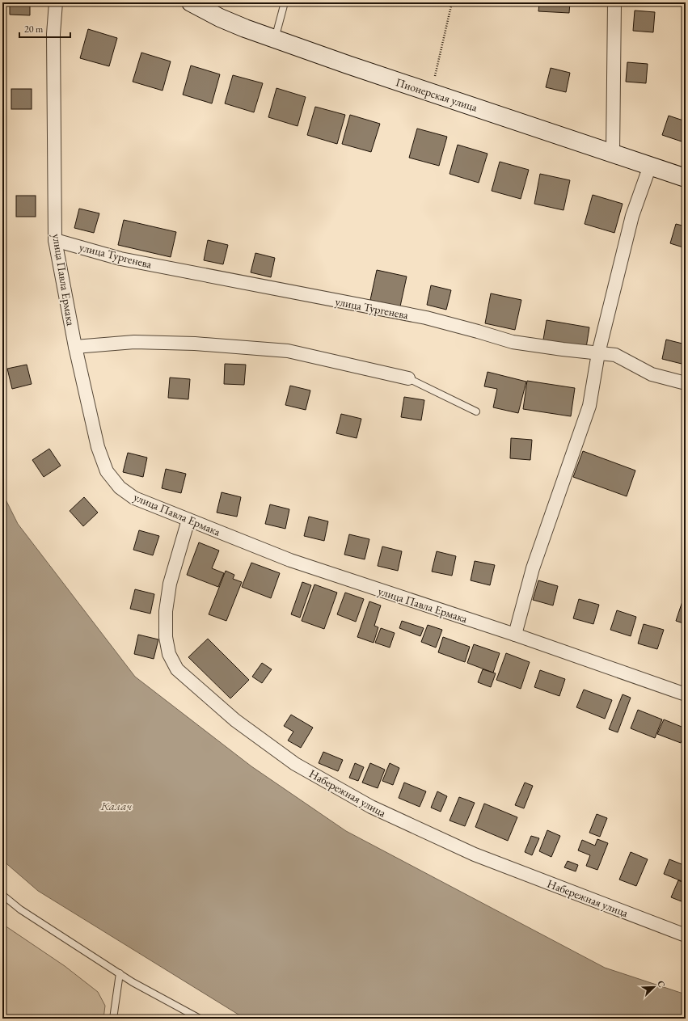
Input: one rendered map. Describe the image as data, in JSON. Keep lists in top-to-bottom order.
{
  "streets": {
    "street": [
      "Пионерская улица",
      "улица Тургенева",
      "улица Павла Ермака",
      "Набережная улица"
    ]
  },
  "crossings": [
    ["улица Тургенева", "улица Павла Ермака"],
    ["улица Павла Ермака", "Набережная улица"]
  ],
  "water": ["Калач"],
  "scale_bar": "20 m",
  "north": "top right"
}
